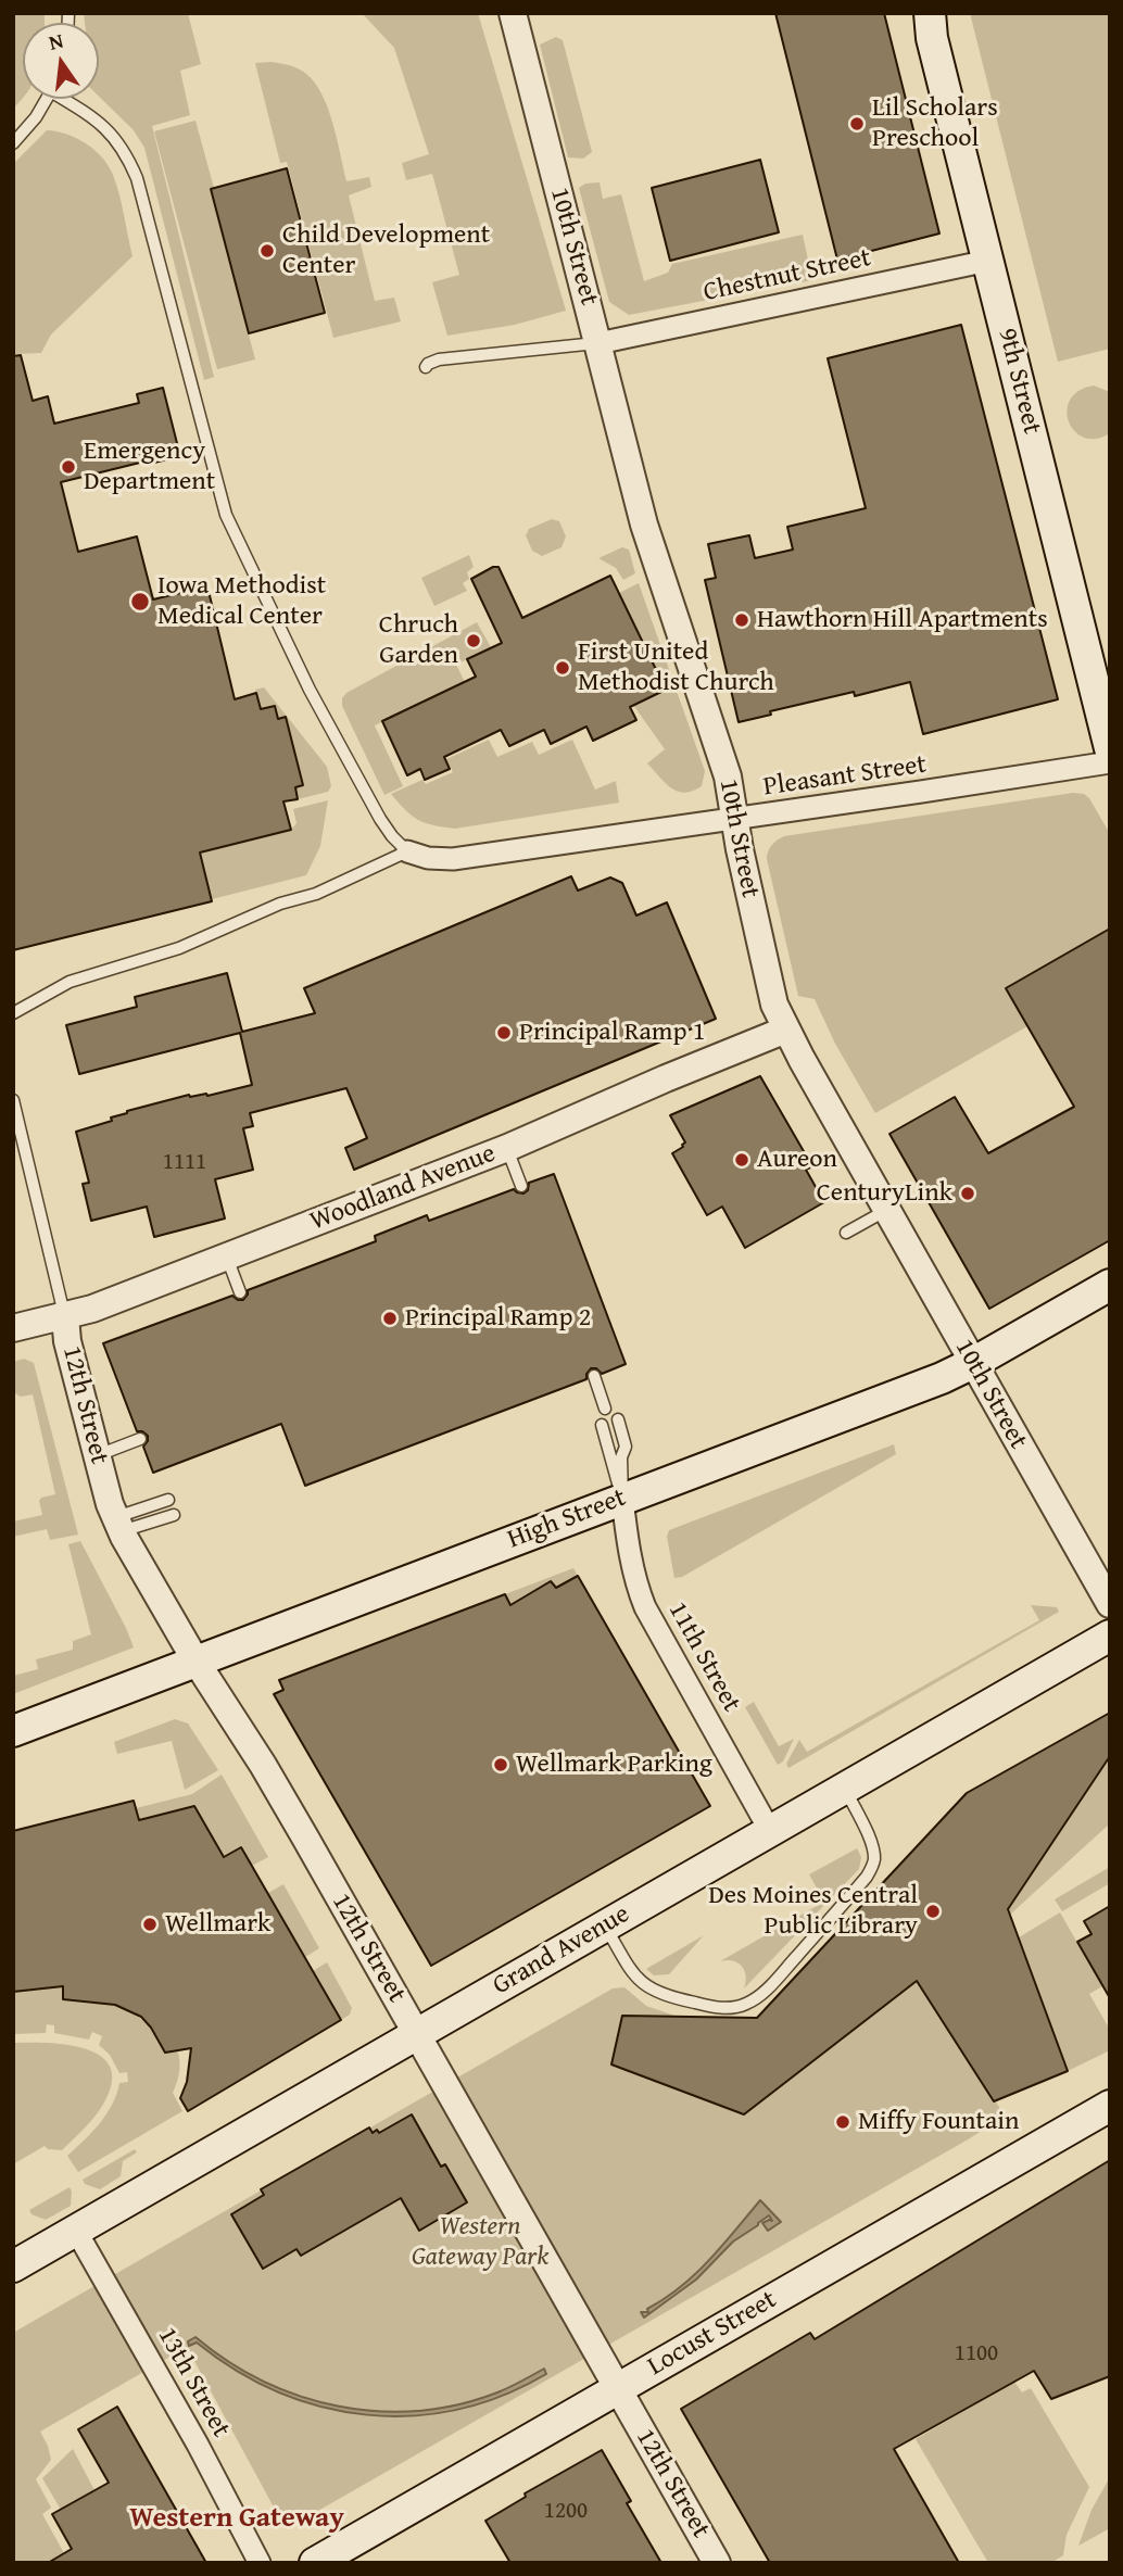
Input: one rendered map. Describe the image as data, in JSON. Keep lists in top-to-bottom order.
{
  "streets": {
    "main road": [
      "9th Street",
      "High Street",
      "Grand Avenue",
      "Locust Street"
    ],
    "street": [
      "10th Street",
      "Chestnut Street",
      "Pleasant Street",
      "Woodland Avenue",
      "12th Street",
      "11th Street",
      "13th Street"
    ]
  },
  "crossings": [
    ["10th Street", "Chestnut Street"],
    ["10th Street", "Pleasant Street"],
    ["10th Street", "Woodland Avenue"],
    ["10th Street", "High Street"],
    ["Chestnut Street", "9th Street"],
    ["Woodland Avenue", "12th Street"],
    ["12th Street", "High Street"],
    ["12th Street", "Grand Avenue"],
    ["12th Street", "Locust Street"],
    ["High Street", "11th Street"],
    ["11th Street", "Grand Avenue"],
    ["Grand Avenue", "13th Street"]
  ],
  "districts": ["Western Gateway"],
  "parks": ["Western Gateway Park"],
  "places": [
    "Lil Scholars Preschool",
    "Child Development Center",
    "Emergency Department",
    "Iowa Methodist Medical Center",
    "Hawthorn Hill Apartments",
    "Chruch Garden",
    "First United Methodist Church",
    "Principal Ramp 1",
    "Aureon",
    "CenturyLink",
    "Principal Ramp 2",
    "Wellmark Parking",
    "Des Moines Central Public Library",
    "Wellmark",
    "Miffy Fountain"
  ],
  "house_numbers": ["1111", "1100", "1200"],
  "north": "top"
}
